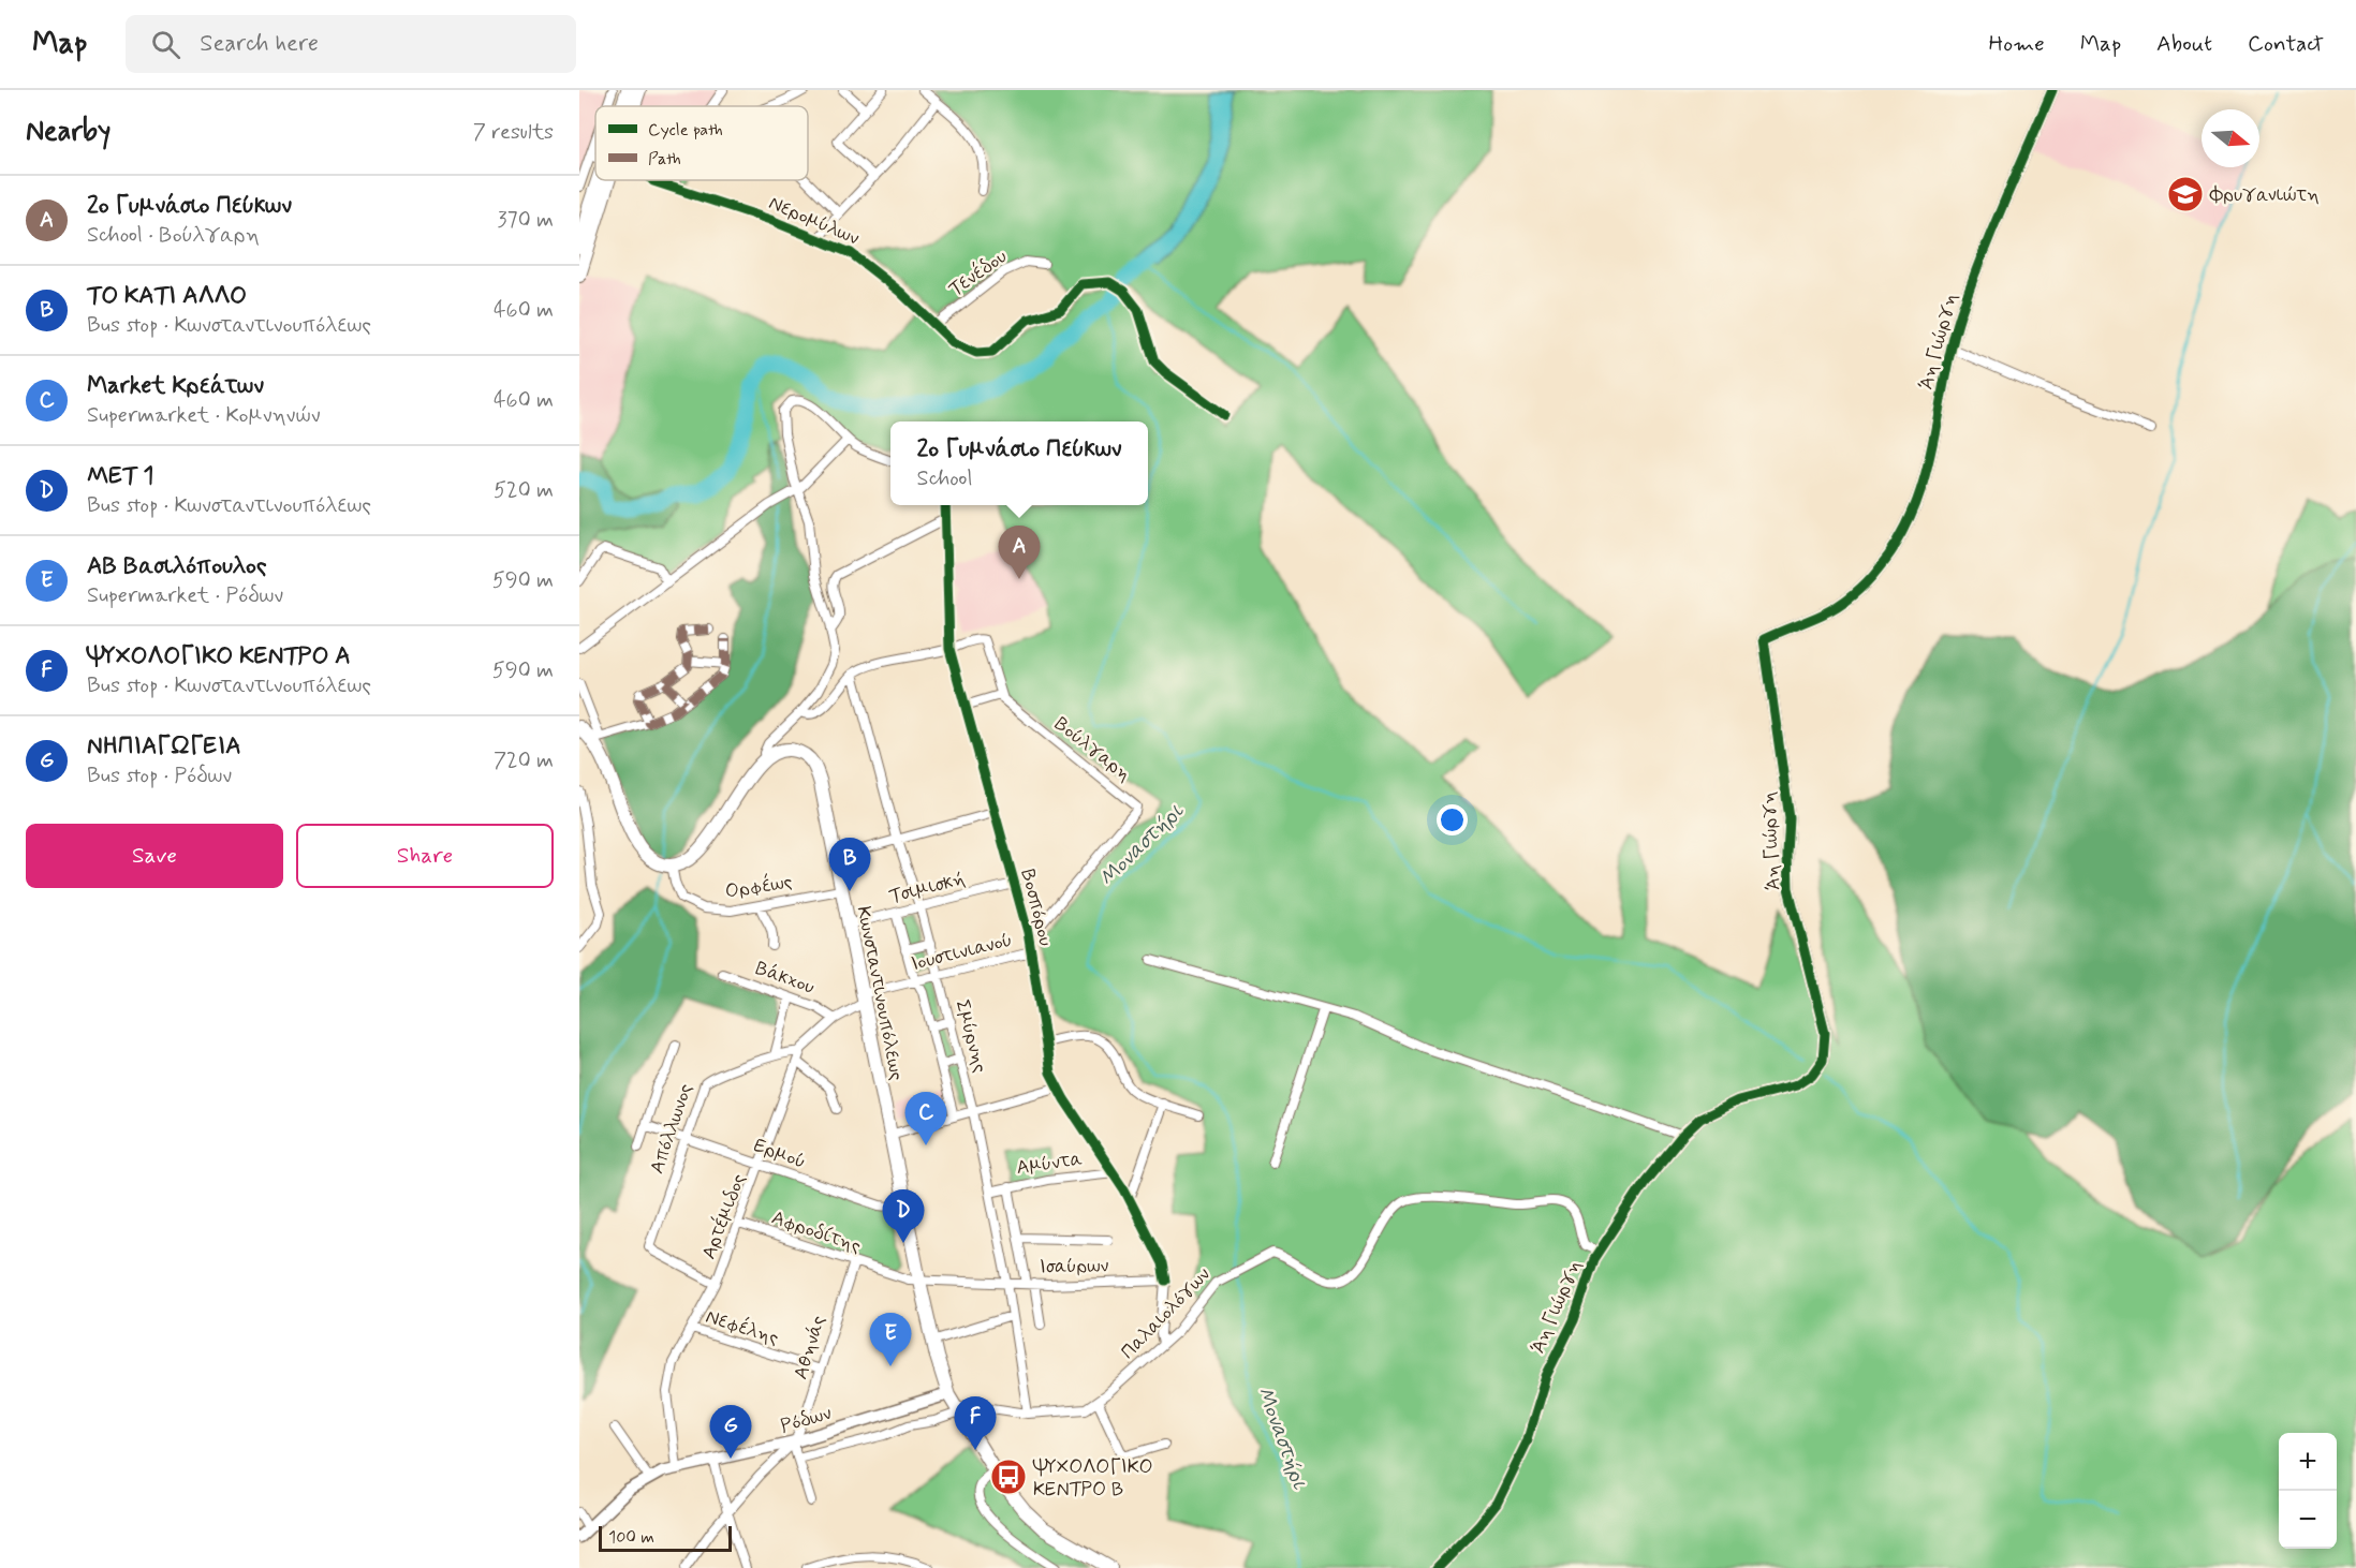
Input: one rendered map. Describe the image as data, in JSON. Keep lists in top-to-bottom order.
{
  "streets": {
    "main road": ["Κωνσταντινουπόλεως"],
    "street": [
      "Νερομύλων",
      "Τενέδου",
      "Άη Γιώργη",
      "Βούλγαρη",
      "Ορφέως",
      "Τσιμισκή",
      "Βοσπόρου",
      "Ιουστινιανού",
      "Βάκχου",
      "Σμύρνης",
      "Απόλλωνος",
      "Ερμού",
      "Αμύντα",
      "Αρτέμιδος",
      "Αφροδίτης",
      "Ισαύρων",
      "Παλαιολόγων",
      "Νεφέλης",
      "Αθηνάς",
      "Ρόδων"
    ]
  },
  "crossings": [
    ["Νερομύλων", "Τενέδου"],
    ["Άη Γιώργη", "Παλαιολόγων"],
    ["Βούλγαρη", "Βοσπόρου"],
    ["Ορφέως", "Κωνσταντινουπόλεως"],
    ["Τσιμισκή", "Βοσπόρου"],
    ["Τσιμισκή", "Κωνσταντινουπόλεως"],
    ["Τσιμισκή", "Σμύρνης"],
    ["Βοσπόρου", "Ιουστινιανού"],
    ["Βοσπόρου", "Αμύντα"],
    ["Βοσπόρου", "Ισαύρων"],
    ["Ιουστινιανού", "Κωνσταντινουπόλεως"],
    ["Ιουστινιανού", "Σμύρνης"],
    ["Ιουστινιανού", "Αρτέμιδος"],
    ["Βάκχου", "Αρτέμιδος"],
    ["Κωνσταντινουπόλεως", "Ερμού"],
    ["Κωνσταντινουπόλεως", "Αρτέμιδος"],
    ["Κωνσταντινουπόλεως", "Αφροδίτης"],
    ["Κωνσταντινουπόλεως", "Ισαύρων"],
    ["Κωνσταντινουπόλεως", "Παλαιολόγων"],
    ["Κωνσταντινουπόλεως", "Ρόδων"],
    ["Σμύρνης", "Αμύντα"],
    ["Σμύρνης", "Ισαύρων"],
    ["Σμύρνης", "Παλαιολόγων"],
    ["Απόλλωνος", "Ερμού"],
    ["Απόλλωνος", "Αρτέμιδος"],
    ["Ερμού", "Αρτέμιδος"],
    ["Αρτέμιδος", "Αφροδίτης"],
    ["Αρτέμιδος", "Νεφέλης"],
    ["Αρτέμιδος", "Ρόδων"],
    ["Αφροδίτης", "Ισαύρων"],
    ["Αφροδίτης", "Αθηνάς"],
    ["Νεφέλης", "Αθηνάς"],
    ["Αθηνάς", "Ρόδων"]
  ],
  "water": ["Μοναστήρι"],
  "places": {
    "school or university": ["Φρυγανιώτη"],
    "bus stop": ["ΨΥΧΟΛΟΓΙΚΟ ΚΕΝΤΡΟ B"]
  },
  "legend": ["Cycle path", "Path"],
  "scale_bar": "100 m",
  "north": "right",
  "page": {
    "header": "Map",
    "search": "Search here",
    "nav": [
      "Home",
      "Map",
      "About",
      "Contact"
    ],
    "heading": ["Nearby", "7 results"],
    "list": [
      {
        "mark": "A",
        "name": "2ο Γυμνάσιο Πεύκων",
        "note": "School · Βούλγαρη",
        "value": "370 m"
      },
      {
        "mark": "B",
        "name": "ΤΟ ΚΑΤΙ ΑΛΛΟ",
        "note": "Bus stop · Κωνσταντινουπόλεως",
        "value": "460 m"
      },
      {
        "mark": "C",
        "name": "Market Κρεάτων",
        "note": "Supermarket · Κομνηνών",
        "value": "460 m"
      },
      {
        "mark": "D",
        "name": "ΜΕΤ 1",
        "note": "Bus stop · Κωνσταντινουπόλεως",
        "value": "520 m"
      },
      {
        "mark": "E",
        "name": "ΑΒ Βασιλόπουλος",
        "note": "Supermarket · Ρόδων",
        "value": "590 m"
      },
      {
        "mark": "F",
        "name": "ΨΥΧΟΛΟΓΙΚΟ ΚΕΝΤΡΟ A",
        "note": "Bus stop · Κωνσταντινουπόλεως",
        "value": "590 m"
      },
      {
        "mark": "G",
        "name": "ΝΗΠΙΑΓΩΓΕΙΑ",
        "note": "Bus stop · Ρόδων",
        "value": "720 m"
      }
    ],
    "popup": ["2ο Γυμνάσιο Πεύκων", "School"],
    "pins": [
      "A",
      "B",
      "C",
      "D",
      "E",
      "F",
      "G"
    ],
    "buttons": ["Save", "Share"],
    "map_buttons": ["+", "−"],
    "scale": "100 m"
  }
}
